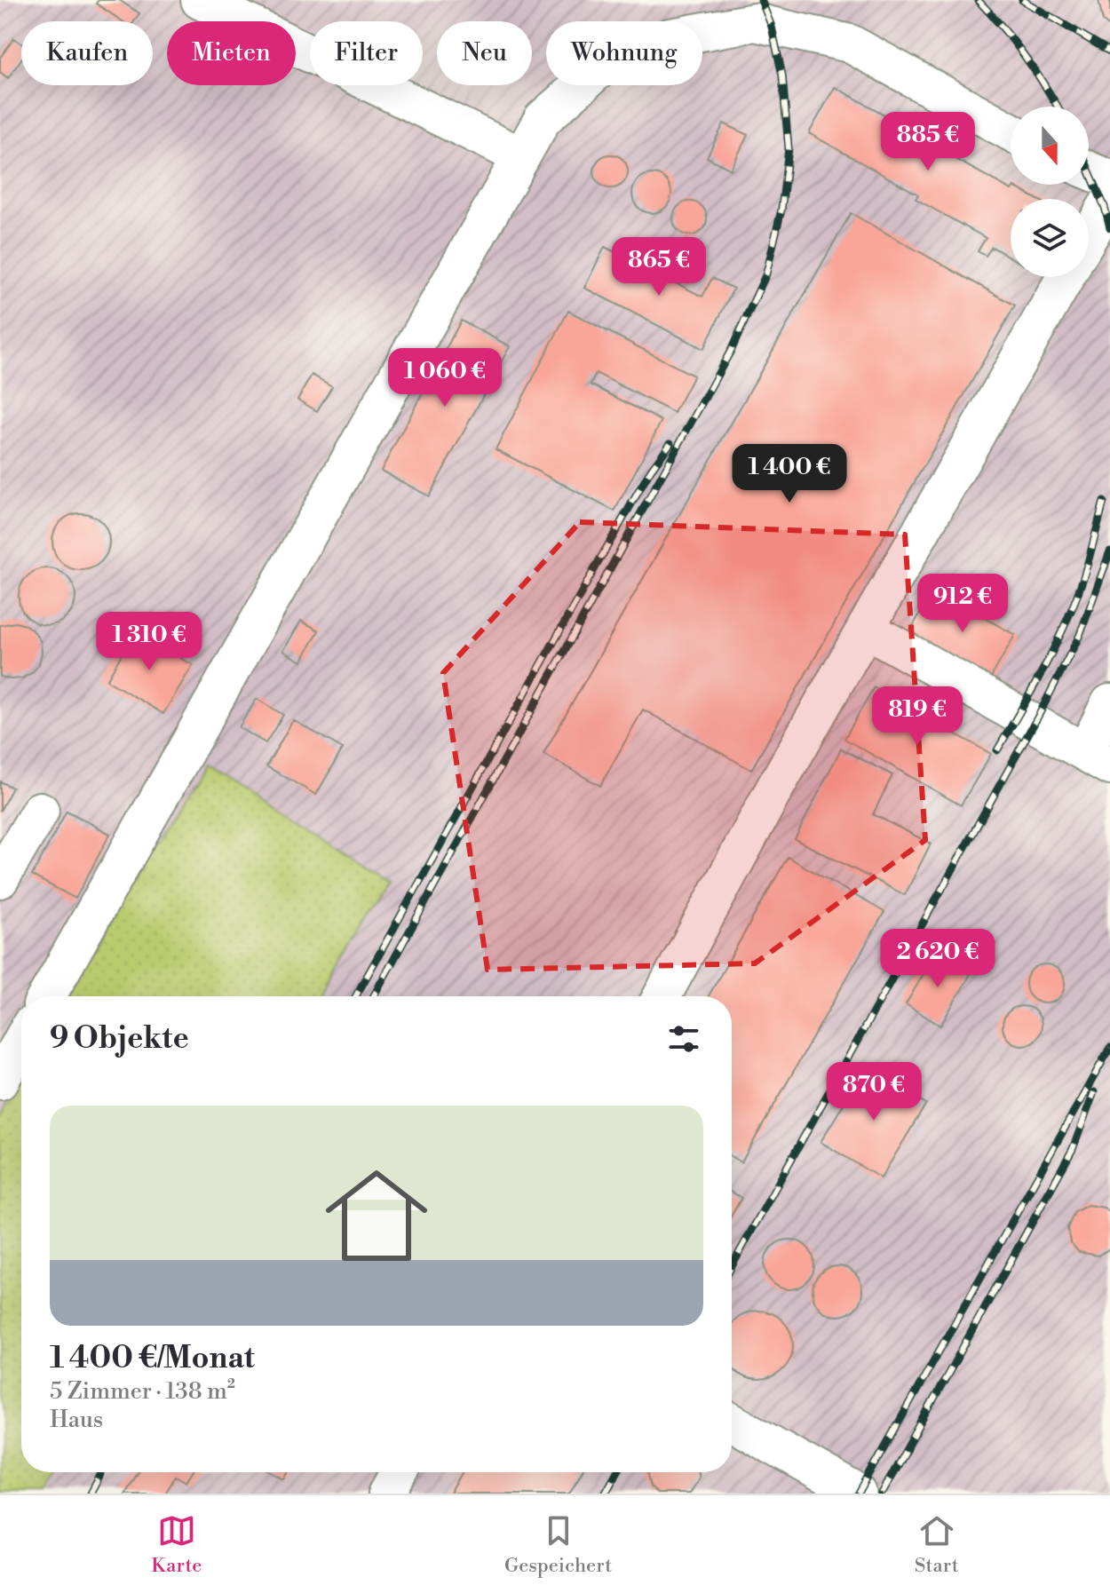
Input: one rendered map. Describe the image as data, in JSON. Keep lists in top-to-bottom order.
{
  "north": "bottom",
  "page": {
    "chip": [
      "Kaufen",
      "Mieten",
      "Filter",
      "Neu",
      "Wohnung"
    ],
    "price": [
      "885 €",
      "865 €",
      "1 060 €",
      "1 400 €",
      "912 €",
      "1 310 €",
      "819 €",
      "2 620 €",
      "870 €"
    ],
    "heading": "9 Objekte",
    "list": [
      {
        "name": "1 400 €/Monat",
        "note": "5 Zimmer · 138 m² · Haus"
      }
    ],
    "tabs": ["Karte", "Gespeichert", "Start"]
  }
}
